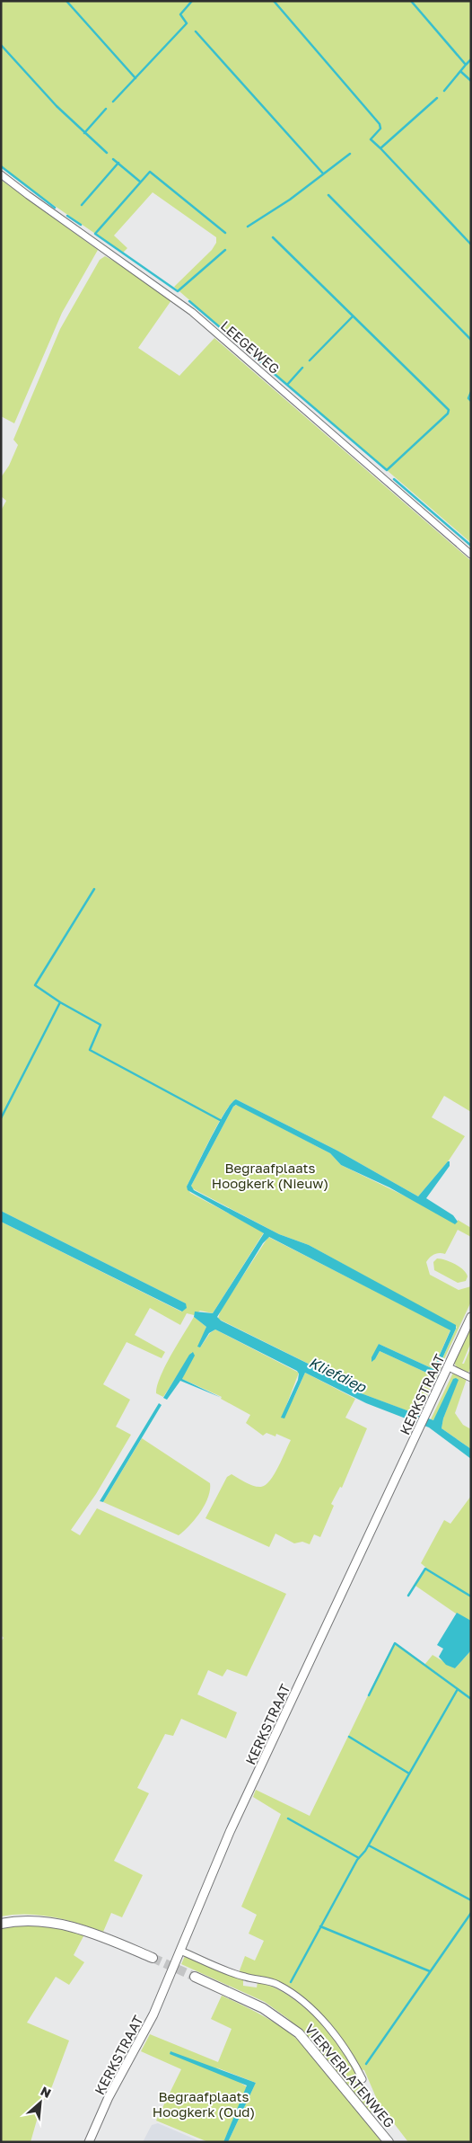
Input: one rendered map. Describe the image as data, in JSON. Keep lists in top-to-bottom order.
{
  "streets": {
    "main road": ["VIERVERLATENWEG"],
    "street": ["LEEGEWEG", "KERKSTRAAT"]
  },
  "water": ["Kliefdiep"],
  "parks": ["Begraafplaats Hoogkerk (Nieuw)", "Begraafplaats Hoogkerk (Oud)"],
  "north": "top right"
}
